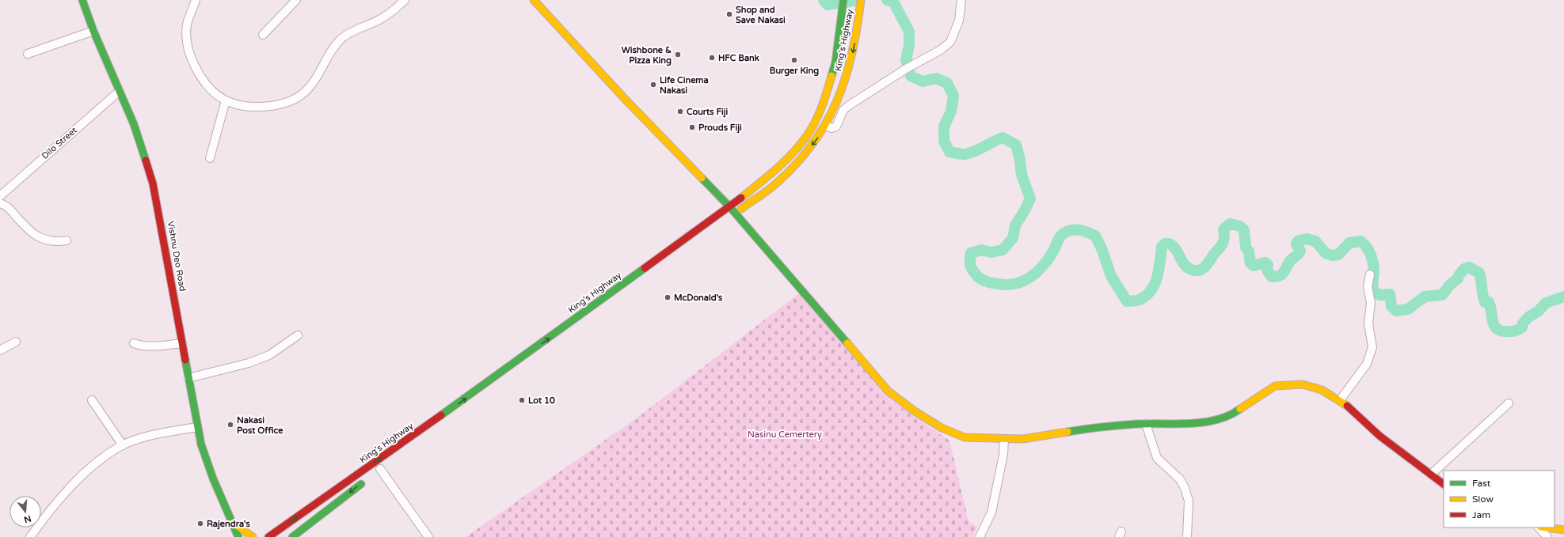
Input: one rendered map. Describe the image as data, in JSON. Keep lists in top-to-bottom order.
{
  "streets": {
    "main road": ["King's Highway", "Vishnu Deo Road"],
    "street": ["Dilo Street"]
  },
  "crossings": [
    ["Dilo Street", "Vishnu Deo Road"]
  ],
  "parks": ["Nasinu Cemertery"],
  "places": [
    "Shop and Save Nakasi",
    "Wishbone & Pizza King",
    "HFC Bank",
    "Burger King",
    "Life Cinema Nakasi",
    "Courts Fiji",
    "Prouds Fiji",
    "McDonald's",
    "Lot 10",
    "Nakasi Post Office",
    "Rajendra's"
  ],
  "legend": ["Fast", "Slow", "Jam"],
  "north": "bottom"
}
